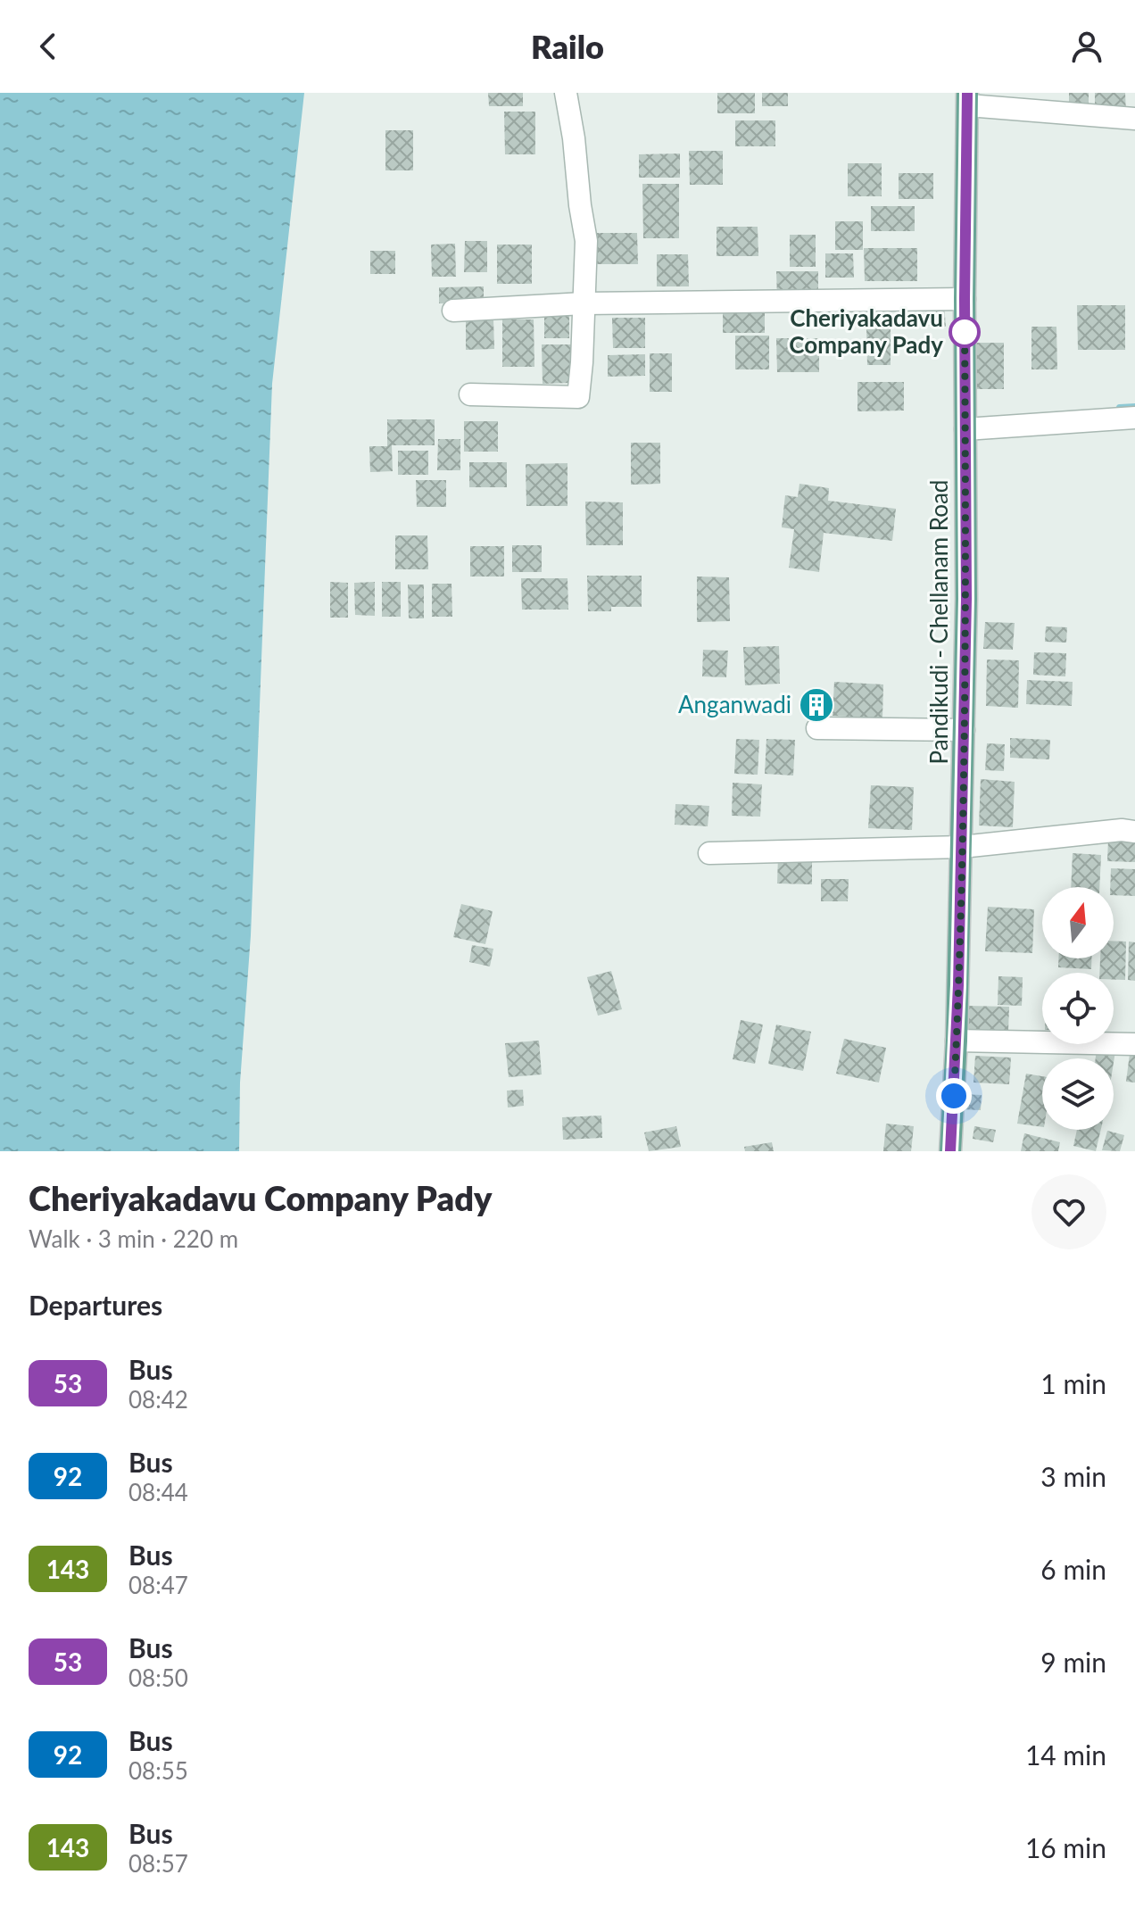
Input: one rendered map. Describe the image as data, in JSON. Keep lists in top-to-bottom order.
{
  "streets": {
    "main road": ["Pandikudi - Chellanam Road"]
  },
  "places": {
    "other": ["Cheriyakadavu Company Pady"],
    "building": ["Anganwadi"]
  },
  "lines": ["bus line 53"],
  "north": "top",
  "page": {
    "header": "Railo",
    "heading": [
      ["Cheriyakadavu Company Pady", "Walk · 3 min · 220 m"],
      "Departures"
    ],
    "list": [
      {
        "mark": "53",
        "name": "Bus",
        "note": "08:42",
        "value": "1 min"
      },
      {
        "mark": "92",
        "name": "Bus",
        "note": "08:44",
        "value": "3 min"
      },
      {
        "mark": "143",
        "name": "Bus",
        "note": "08:47",
        "value": "6 min"
      },
      {
        "mark": "53",
        "name": "Bus",
        "note": "08:50",
        "value": "9 min"
      },
      {
        "mark": "92",
        "name": "Bus",
        "note": "08:55",
        "value": "14 min"
      },
      {
        "mark": "143",
        "name": "Bus",
        "note": "08:57",
        "value": "16 min"
      }
    ]
  }
}
